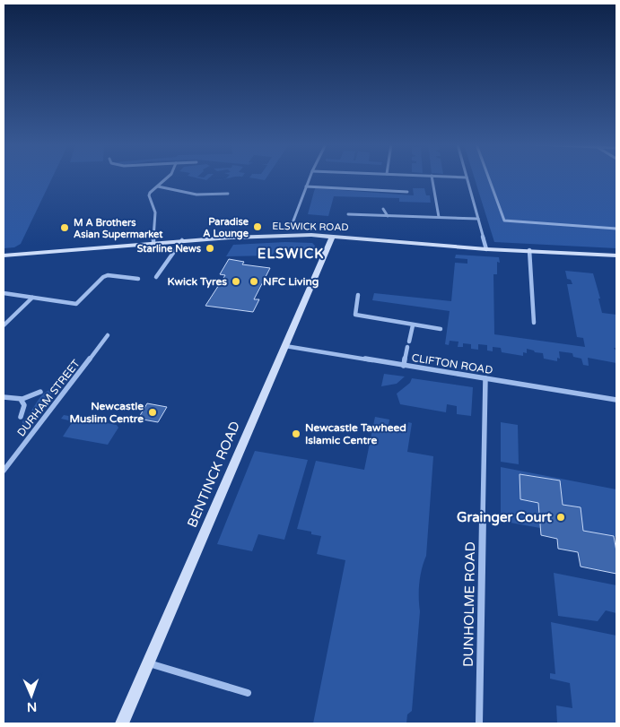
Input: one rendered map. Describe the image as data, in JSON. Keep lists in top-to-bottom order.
{
  "streets": {
    "main road": ["ELSWICK ROAD", "BENTINCK ROAD"],
    "street": ["CLIFTON ROAD", "DURHAM STREET", "DUNHOLME ROAD"]
  },
  "crossings": [
    ["ELSWICK ROAD", "BENTINCK ROAD"],
    ["CLIFTON ROAD", "BENTINCK ROAD"],
    ["CLIFTON ROAD", "DUNHOLME ROAD"]
  ],
  "districts": ["ELSWICK"],
  "places": [
    "Paradise A Lounge",
    "M A Brothers Asian Supermarket",
    "Starline News",
    "Kwick Tyres",
    "NFC Living",
    "Newcastle Muslim Centre",
    "Newcastle Tawheed Islamic Centre",
    "Grainger Court"
  ],
  "north": "bottom"
}
